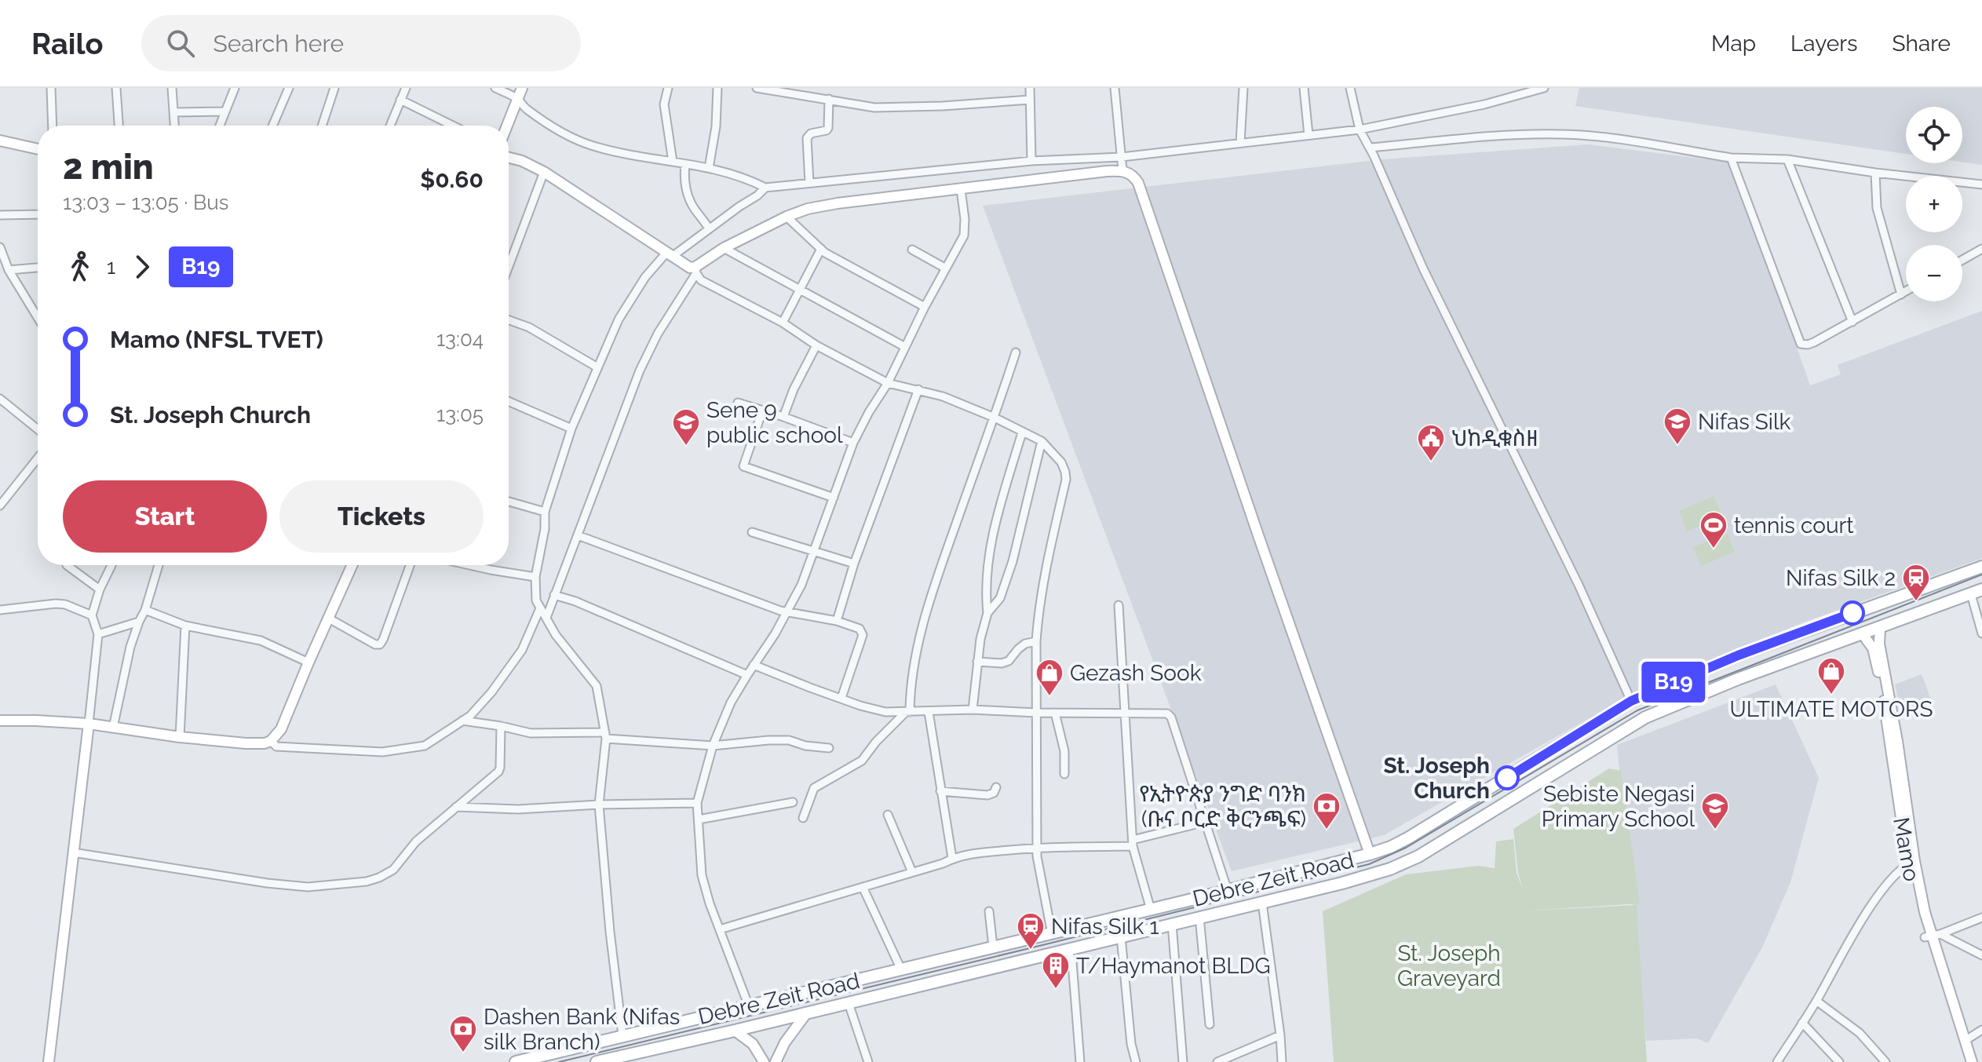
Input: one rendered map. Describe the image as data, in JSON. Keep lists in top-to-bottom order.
{
  "streets": {
    "main road": ["Debre Zeit Road"],
    "street": ["Mamo"]
  },
  "crossings": [
    ["Mamo", "Debre Zeit Road"]
  ],
  "parks": ["St. Joseph Graveyard"],
  "places": {
    "school or university": ["Nifas Silk", "Sene 9 public school", "Sebiste Negasi Primary School"],
    "public building": ["ህከዲቁስዘ"],
    "sports": ["tennis court"],
    "station": ["Nifas Silk 2", "Nifas Silk 1"],
    "shop": ["ULTIMATE MOTORS", "Gezash Sook"],
    "other": ["St. Joseph Church"],
    "bank": ["የኢትዮጵያ ንግድ ባንክ (ቡና ቦርድ ቅርንጫፍ)", "Dashen Bank (Nifas silk Branch)"],
    "building": ["T/Haymanot BLDG"]
  },
  "lines": ["bus line B19"],
  "page": {
    "header": "Railo",
    "search": "Search here",
    "nav": ["Map", "Layers", "Share"],
    "on_map": "B19",
    "map_buttons": ["+", "−"],
    "heading": ["2 min", "13:03 – 13:05 · Bus", "$0.60"],
    "legs": ["1", "B19"],
    "list": [
      {
        "name": "Mamo (NFSL TVET)",
        "value": "13:04"
      },
      {
        "name": "St. Joseph Church",
        "value": "13:05"
      }
    ],
    "buttons": ["Start", "Tickets"]
  }
}
